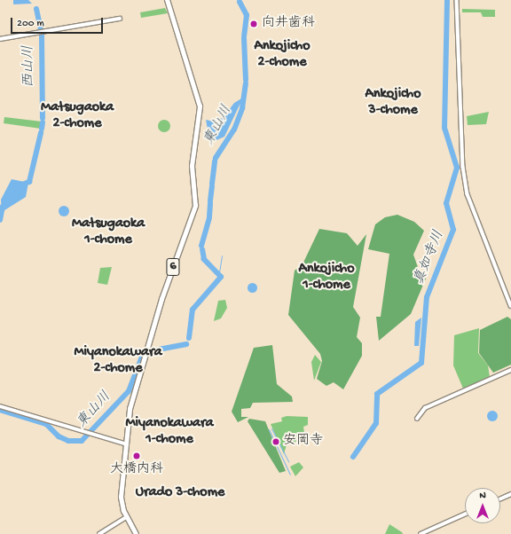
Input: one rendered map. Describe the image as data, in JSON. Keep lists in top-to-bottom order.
{
  "streets": {
    "main road": ["6"]
  },
  "districts": [
    "Ankojicho 2-chome",
    "Ankojicho 3-chome",
    "Matsugaoka 2-chome",
    "Matsugaoka 1-chome",
    "Ankojicho 1-chome",
    "Miyanokawara 2-chome",
    "Miyanokawara 1-chome",
    "Urado 3-chome"
  ],
  "water": ["西山川", "東山川", "真如寺川"],
  "places": ["向井歯科", "安岡寺", "大橋内科"],
  "scale_bar": "200 m",
  "north": "top"
}
